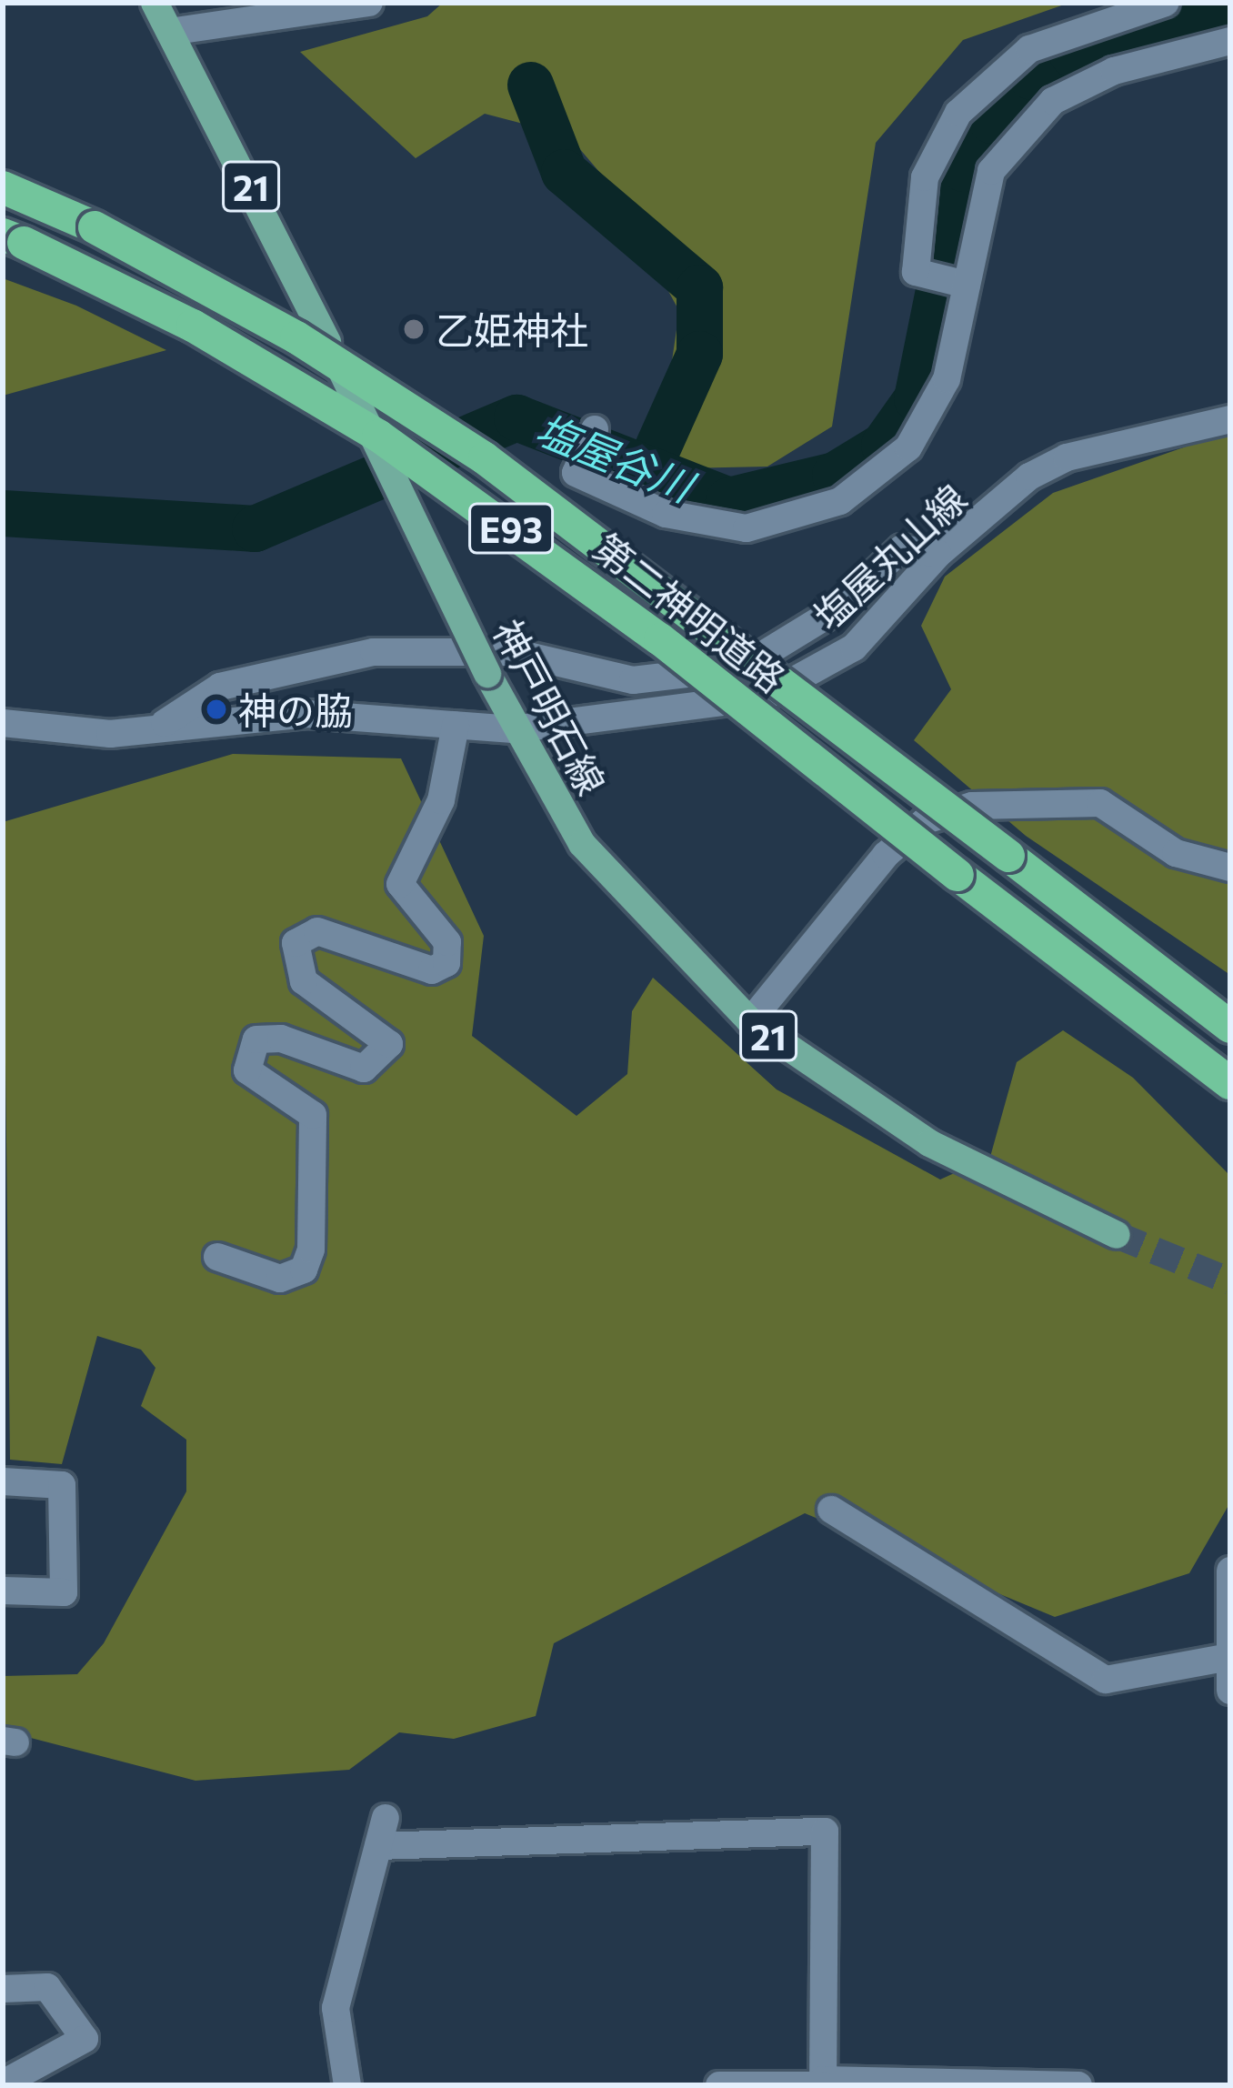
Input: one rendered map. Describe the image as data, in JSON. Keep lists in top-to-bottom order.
{
  "streets": {
    "highway": ["E93", "第二神明道路"],
    "main road": ["21", "神戸明石線"],
    "street": ["塩屋丸山線"]
  },
  "crossings": [
    ["塩屋丸山線", "神戸明石線"]
  ],
  "water": ["塩屋谷川"],
  "places": ["乙姫神社", "神の脇"]
}
